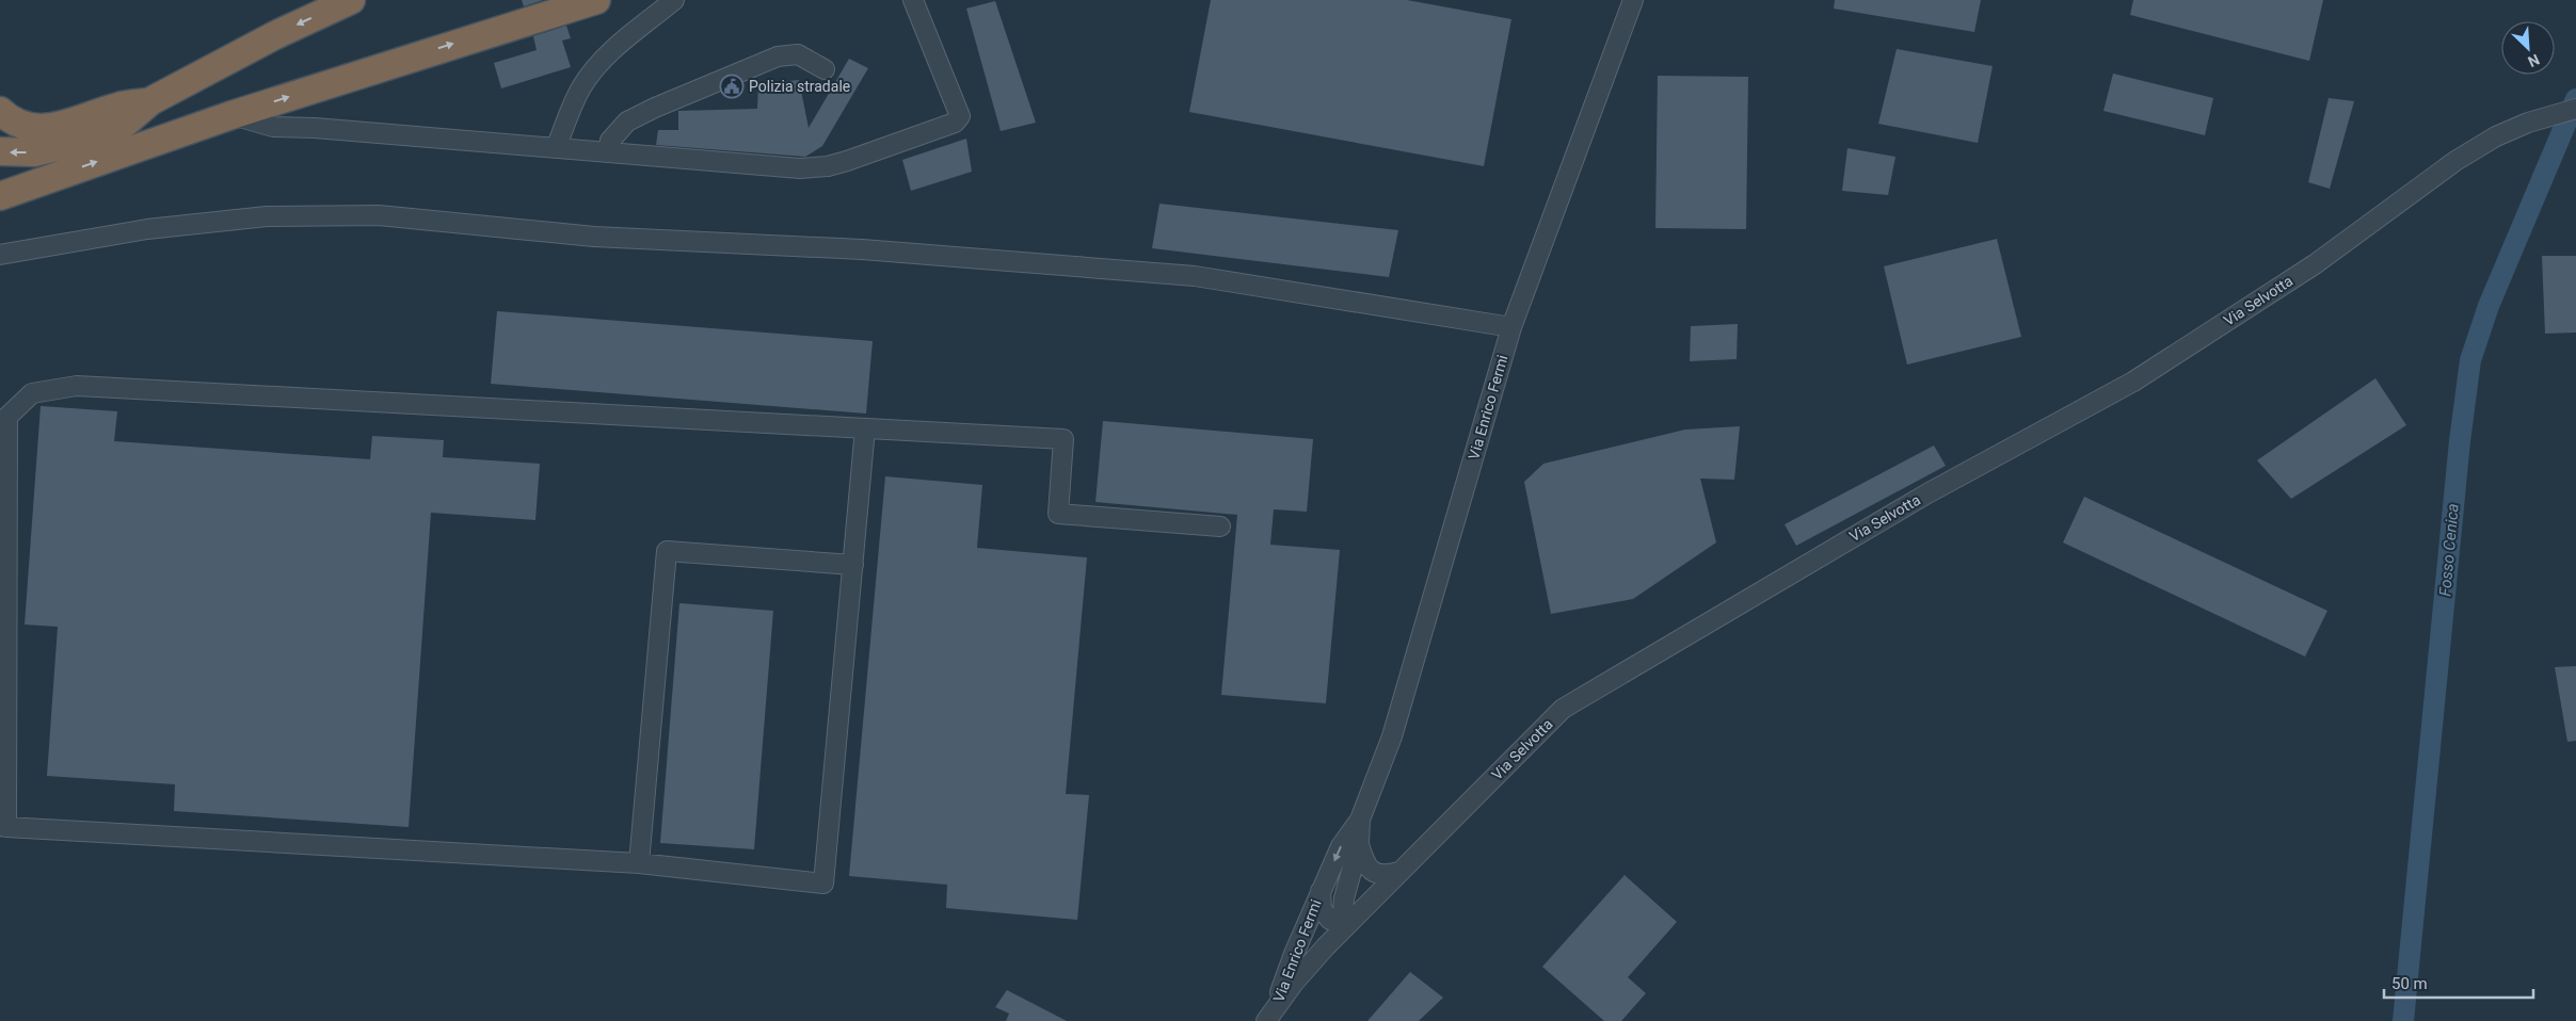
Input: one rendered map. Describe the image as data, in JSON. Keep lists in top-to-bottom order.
{
  "streets": {
    "street": ["Via Selvotta", "Via Enrico Fermi"]
  },
  "crossings": [
    ["Via Selvotta", "Via Enrico Fermi"]
  ],
  "water": ["Fosso Cenica"],
  "places": {
    "public building": ["Polizia stradale"]
  },
  "scale_bar": "50 m",
  "north": "bottom right"
}
